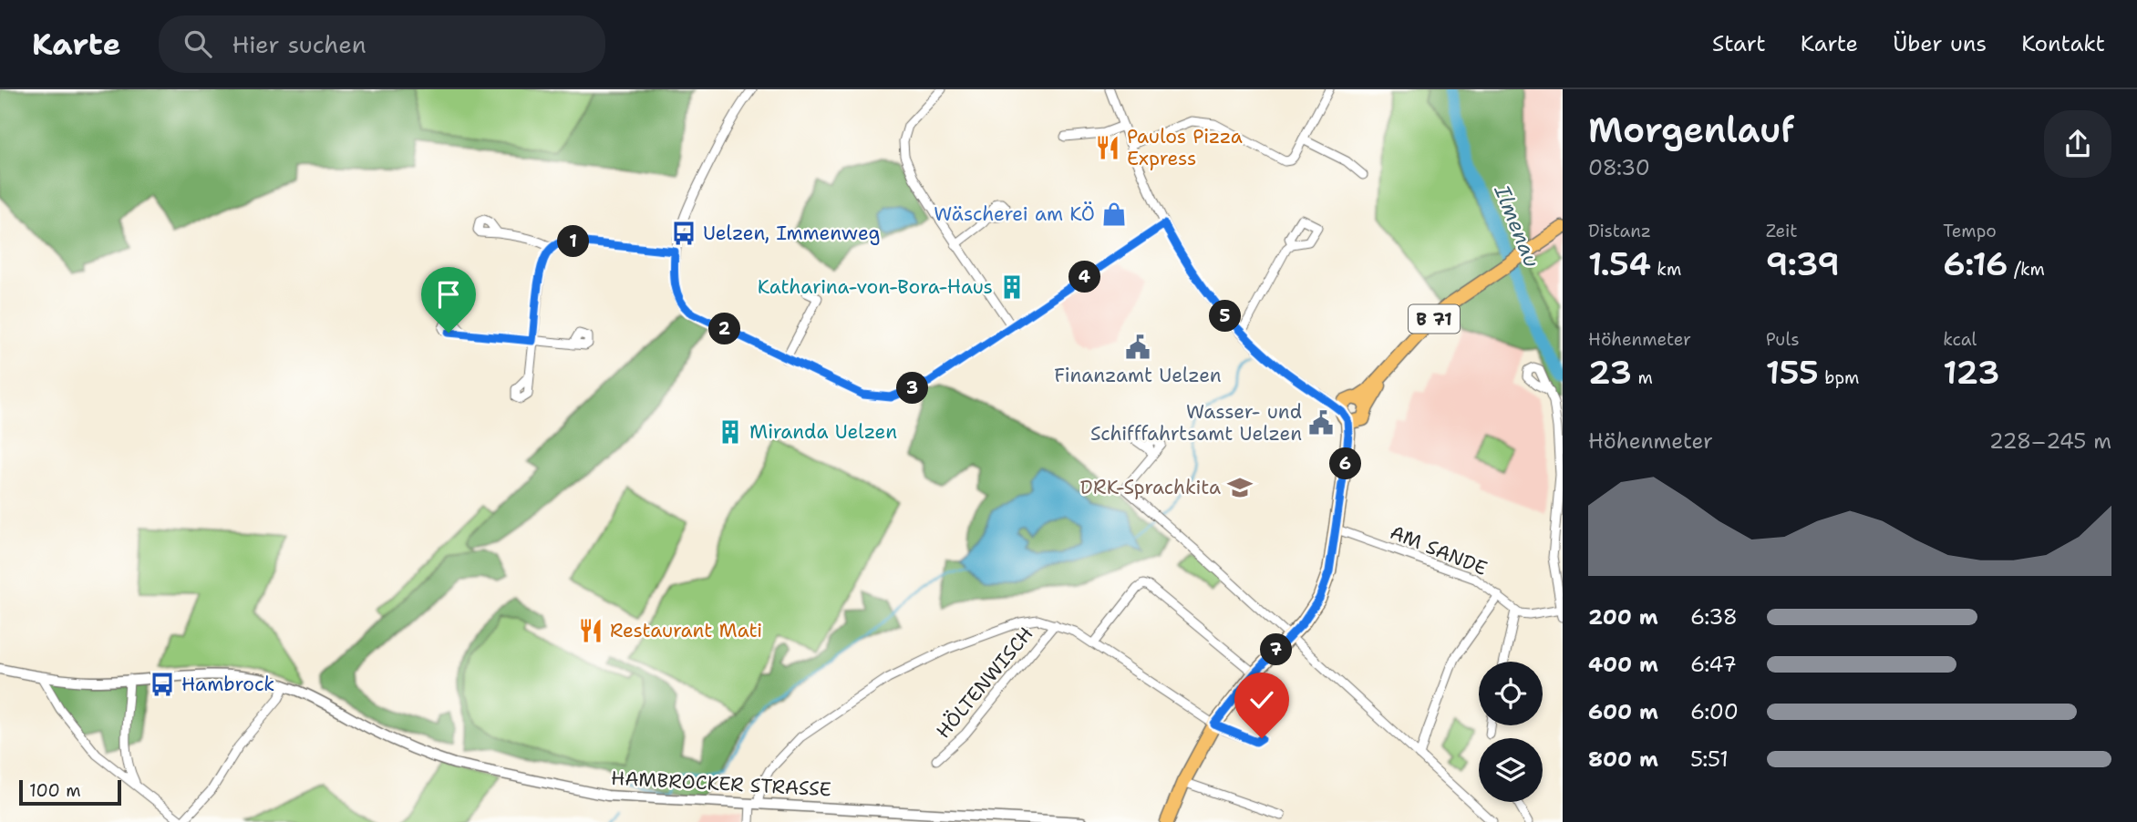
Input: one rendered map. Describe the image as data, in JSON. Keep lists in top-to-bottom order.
{
  "streets": {
    "main road": ["B 71"],
    "street": ["AM SANDE", "HÖLTENWISCH", "HAMBROCKER STRASSE"]
  },
  "water": ["Ilmenau"],
  "places": {
    "restaurant": ["Paulos Pizza Express", "Restaurant Mati"],
    "shop": ["Wäscherei am KÖ"],
    "bus stop": ["Uelzen, Immenweg", "Hambrock"],
    "building": ["Katharina-von-Bora-Haus", "Miranda Uelzen"],
    "public building": ["Finanzamt Uelzen", "Wasser- und Schifffahrtsamt Uelzen"],
    "school or university": ["DRK-Sprachkita"]
  },
  "scale_bar": "100 m",
  "page": {
    "header": "Karte",
    "search": "Hier suchen",
    "nav": [
      "Start",
      "Karte",
      "Über uns",
      "Kontakt"
    ],
    "heading": ["Morgenlauf", "08:30"],
    "stats": [
      ["Distanz", "1.54 km"],
      ["Zeit", "9:39"],
      ["Tempo", "6:16 /km"],
      ["Höhenmeter", "23 m"],
      ["Puls", "155 bpm"],
      ["kcal", "123"]
    ],
    "pins": [
      "1",
      "4",
      "5",
      "2",
      "3",
      "6",
      "7"
    ],
    "chart": ["Höhenmeter", "228–245 m"],
    "list": [
      {
        "name": "200 m",
        "note": "6:38"
      },
      {
        "name": "400 m",
        "note": "6:47"
      },
      {
        "name": "600 m",
        "note": "6:00"
      },
      {
        "name": "800 m",
        "note": "5:51"
      }
    ],
    "scale": "100 m"
  }
}
